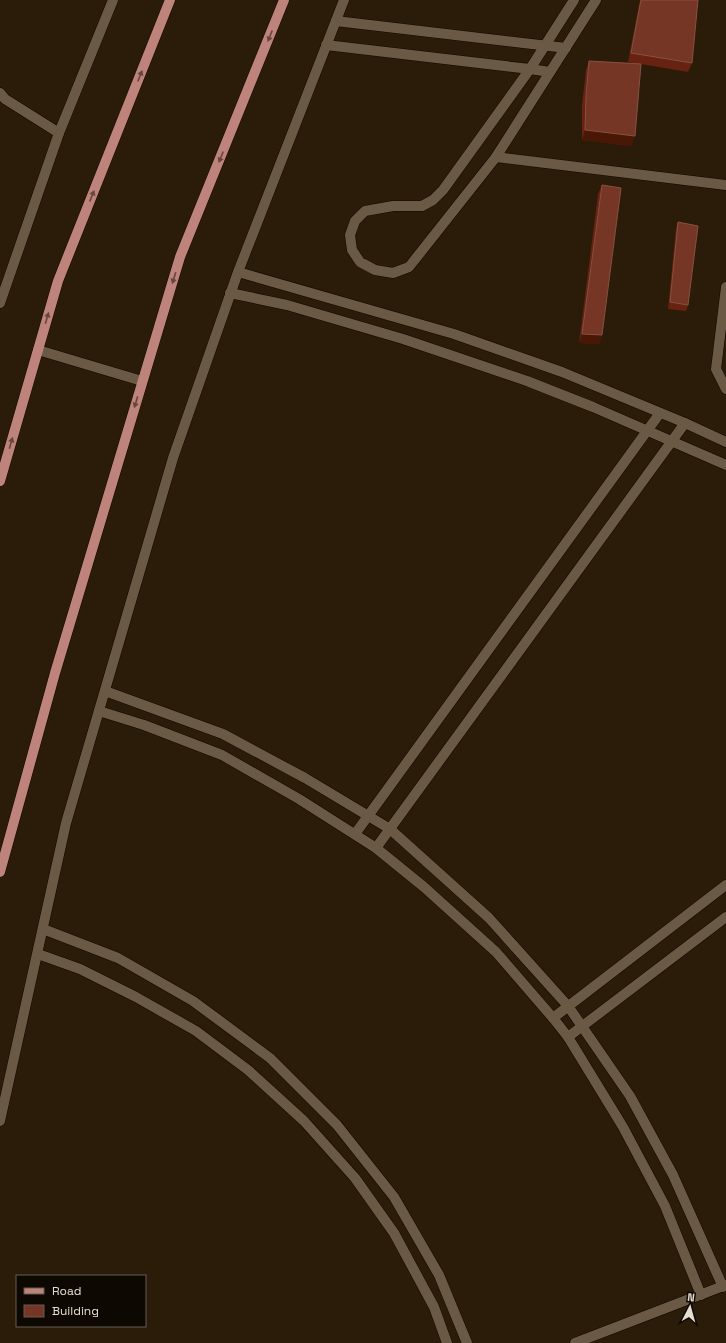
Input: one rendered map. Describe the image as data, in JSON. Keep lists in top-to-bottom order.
{
  "legend": ["Road", "Building"],
  "north": "top"
}
